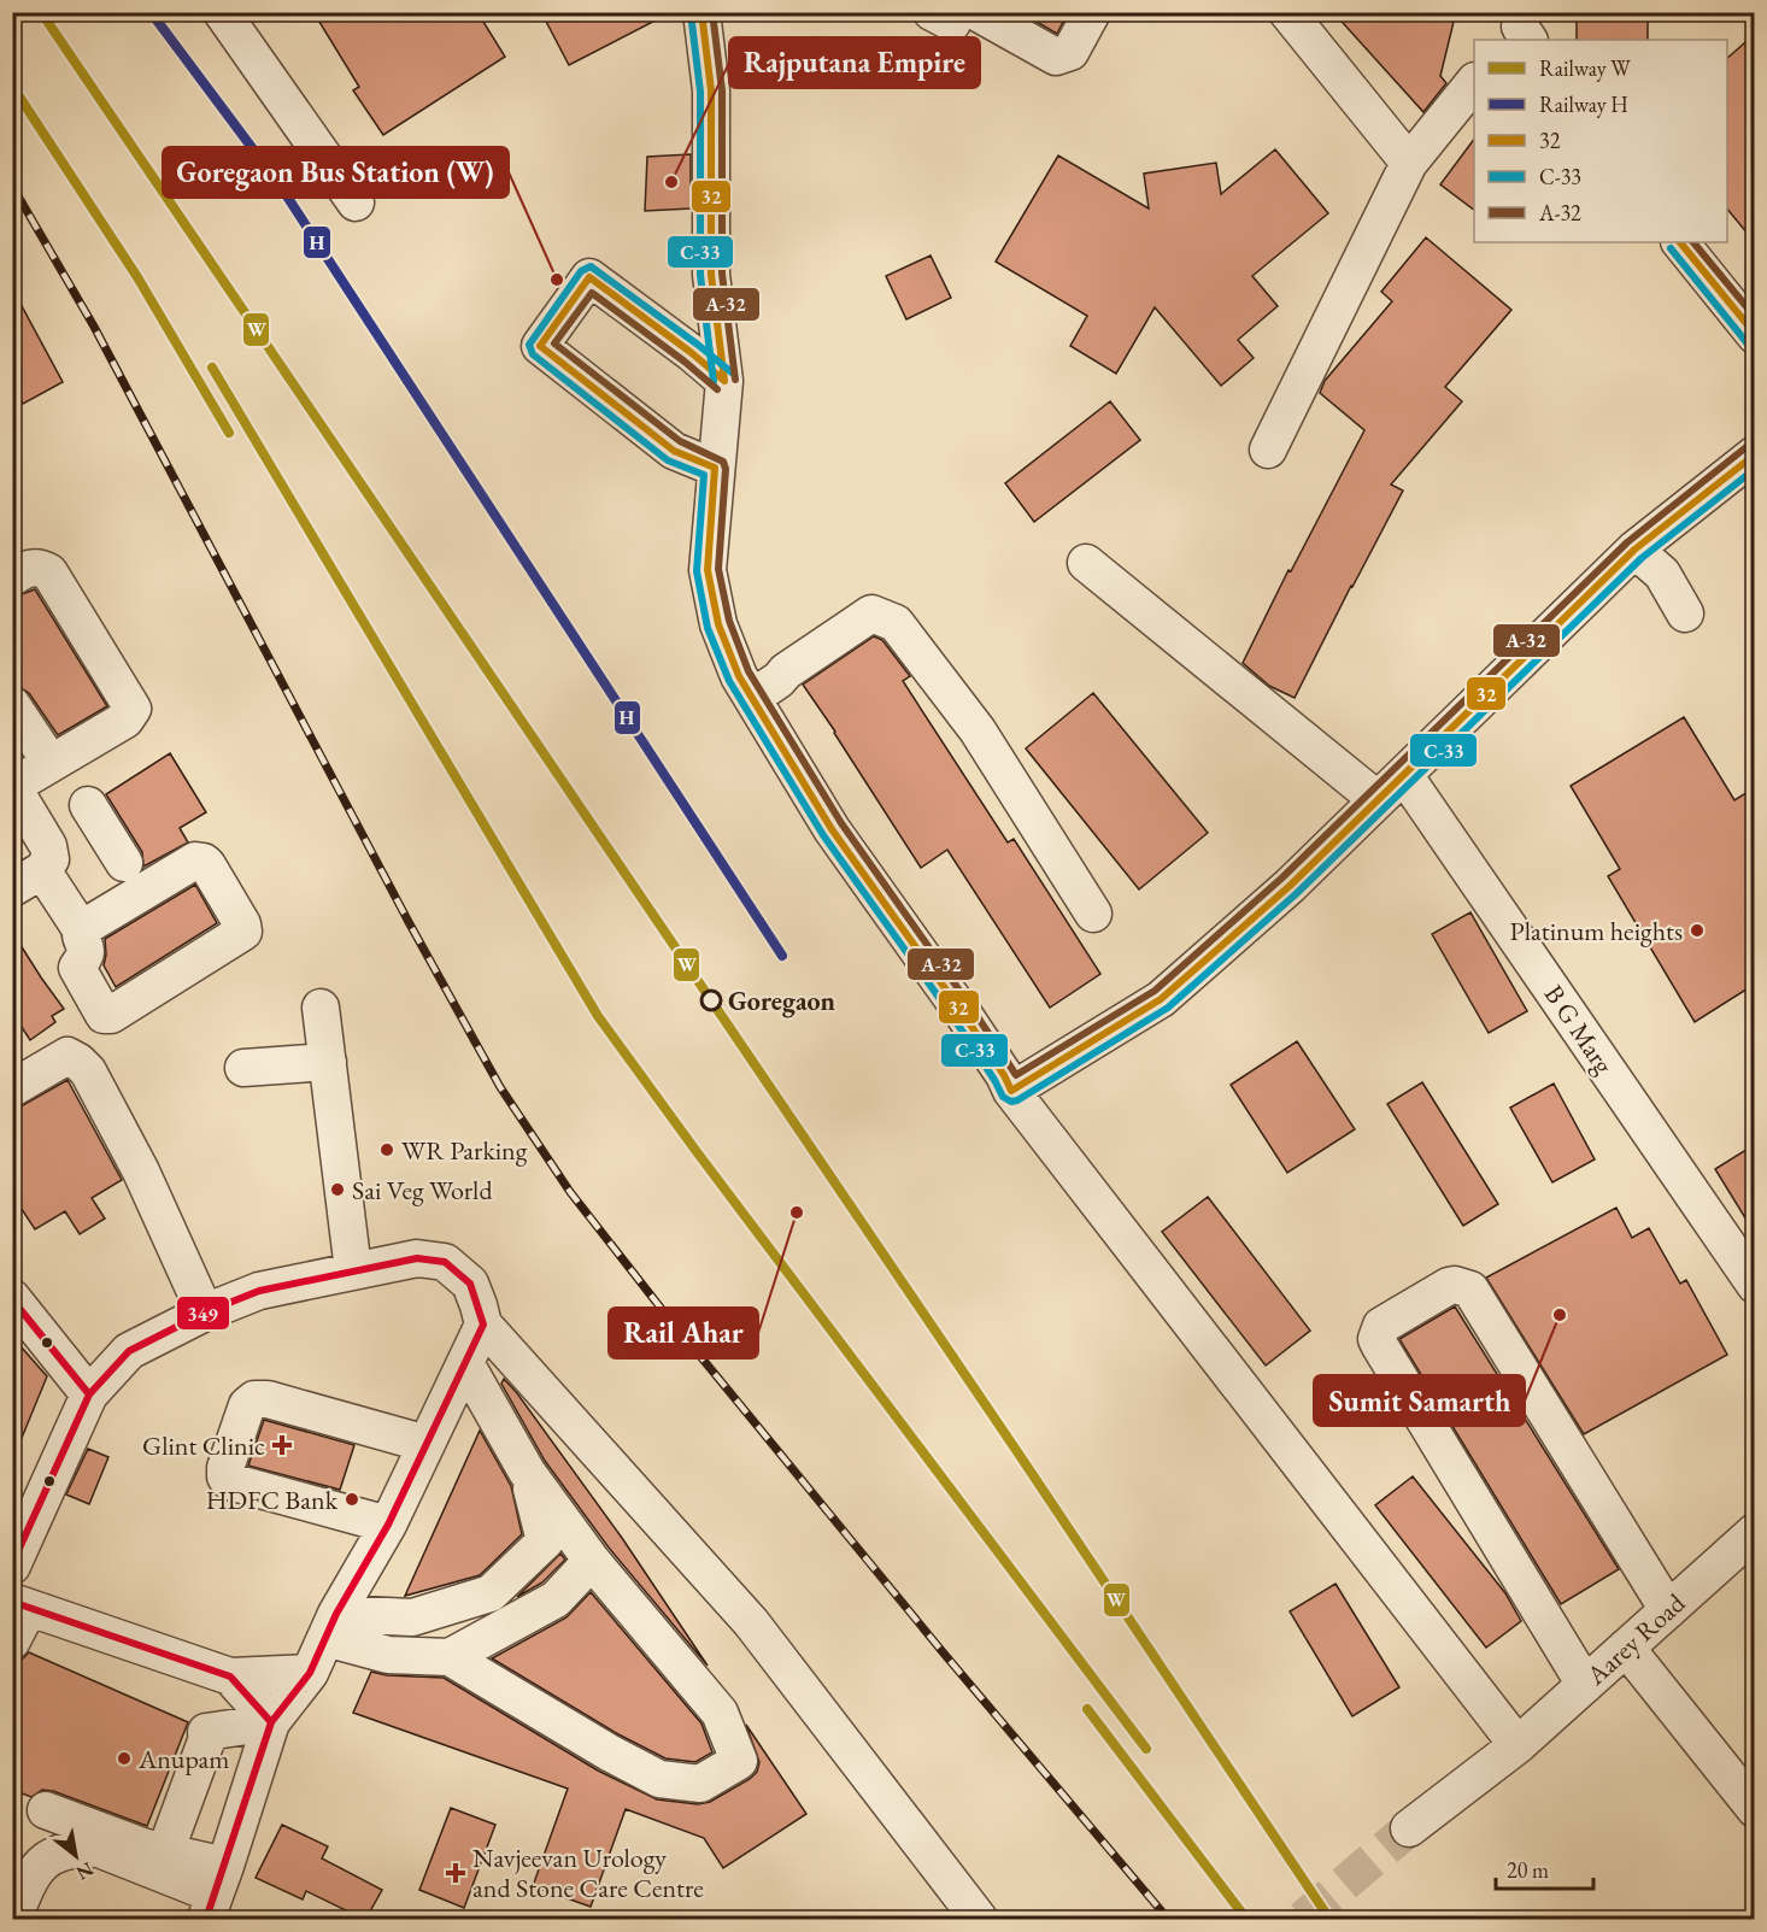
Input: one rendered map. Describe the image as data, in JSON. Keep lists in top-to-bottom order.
{
  "streets": {
    "street": ["B G Marg", "Aarey Road"]
  },
  "places": {
    "other": [
      "Rajputana Empire",
      "Goregaon Bus Station (W)",
      "Platinum heights",
      "Goregaon",
      "WR Parking",
      "Sai Veg World",
      "Rail Ahar",
      "Sumit Samarth",
      "HDFC Bank",
      "Anupam"
    ],
    "health": ["Glint Clinic", "Navjeevan Urology and Stone Care Centre"]
  },
  "lines": [
    "rail line W",
    "rail line H",
    "transit line 32",
    "transit line A-32",
    "transit line C-33",
    "transit line 349"
  ],
  "legend": [
    "Railway W",
    "Railway H",
    "32",
    "C-33",
    "A-32"
  ],
  "scale_bar": "20 m",
  "north": "bottom right"
}
